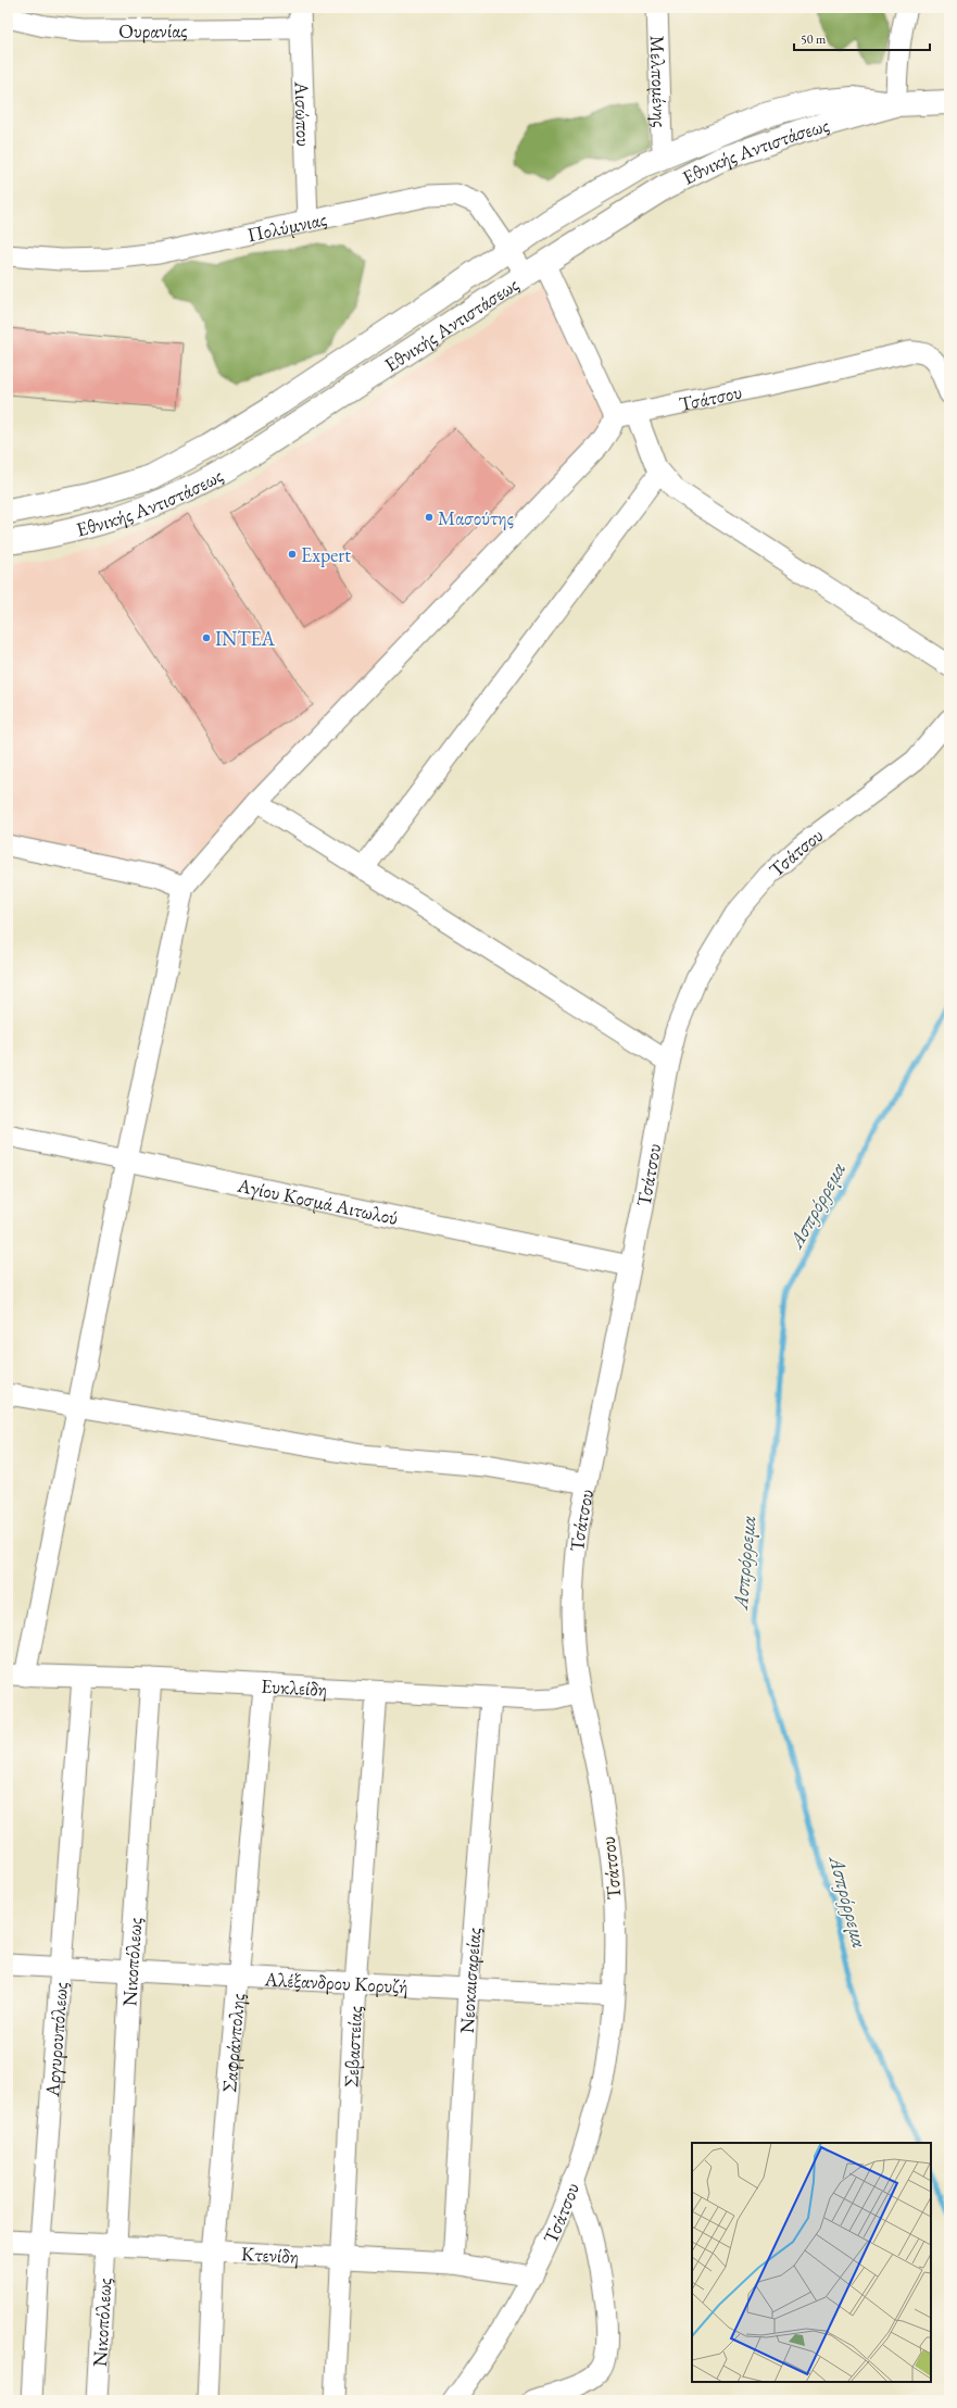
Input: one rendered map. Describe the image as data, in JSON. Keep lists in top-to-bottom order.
{
  "streets": {
    "main road": ["Εθνικής Αντιστάσεως"],
    "street": [
      "Ουρανίας",
      "Μελπομένης",
      "Αισώπου",
      "Πολύμνιας",
      "Τσάτσου",
      "Αγίου Κοσμά Αιτωλού",
      "Ευκλείδη",
      "Νικοπόλεως",
      "Νεοκαισαρείας",
      "Αλέξανδρου Κορυζή",
      "Αργυρουπόλεως",
      "Σαφράνπολης",
      "Σεβαστείας",
      "Κτενίδη"
    ]
  },
  "crossings": [
    ["Ουρανίας", "Αισώπου"],
    ["Μελπομένης", "Εθνικής Αντιστάσεως"],
    ["Αισώπου", "Πολύμνιας"],
    ["Εθνικής Αντιστάσεως", "Πολύμνιας"],
    ["Τσάτσου", "Αγίου Κοσμά Αιτωλού"],
    ["Τσάτσου", "Ευκλείδη"],
    ["Τσάτσου", "Αλέξανδρου Κορυζή"],
    ["Τσάτσου", "Κτενίδη"],
    ["Ευκλείδη", "Νικοπόλεως"],
    ["Ευκλείδη", "Νεοκαισαρείας"],
    ["Ευκλείδη", "Αργυρουπόλεως"],
    ["Ευκλείδη", "Σαφράνπολης"],
    ["Ευκλείδη", "Σεβαστείας"],
    ["Νικοπόλεως", "Αλέξανδρου Κορυζή"],
    ["Νικοπόλεως", "Κτενίδη"],
    ["Νεοκαισαρείας", "Αλέξανδρου Κορυζή"],
    ["Νεοκαισαρείας", "Κτενίδη"],
    ["Αλέξανδρου Κορυζή", "Αργυρουπόλεως"],
    ["Αλέξανδρου Κορυζή", "Σαφράνπολης"],
    ["Αλέξανδρου Κορυζή", "Σεβαστείας"],
    ["Αργυρουπόλεως", "Κτενίδη"],
    ["Σαφράνπολης", "Κτενίδη"],
    ["Σεβαστείας", "Κτενίδη"]
  ],
  "water": ["Ασπρόρρεμα"],
  "places": ["Μασούτης", "Expert", "INTEA"],
  "scale_bar": "50 m"
}
